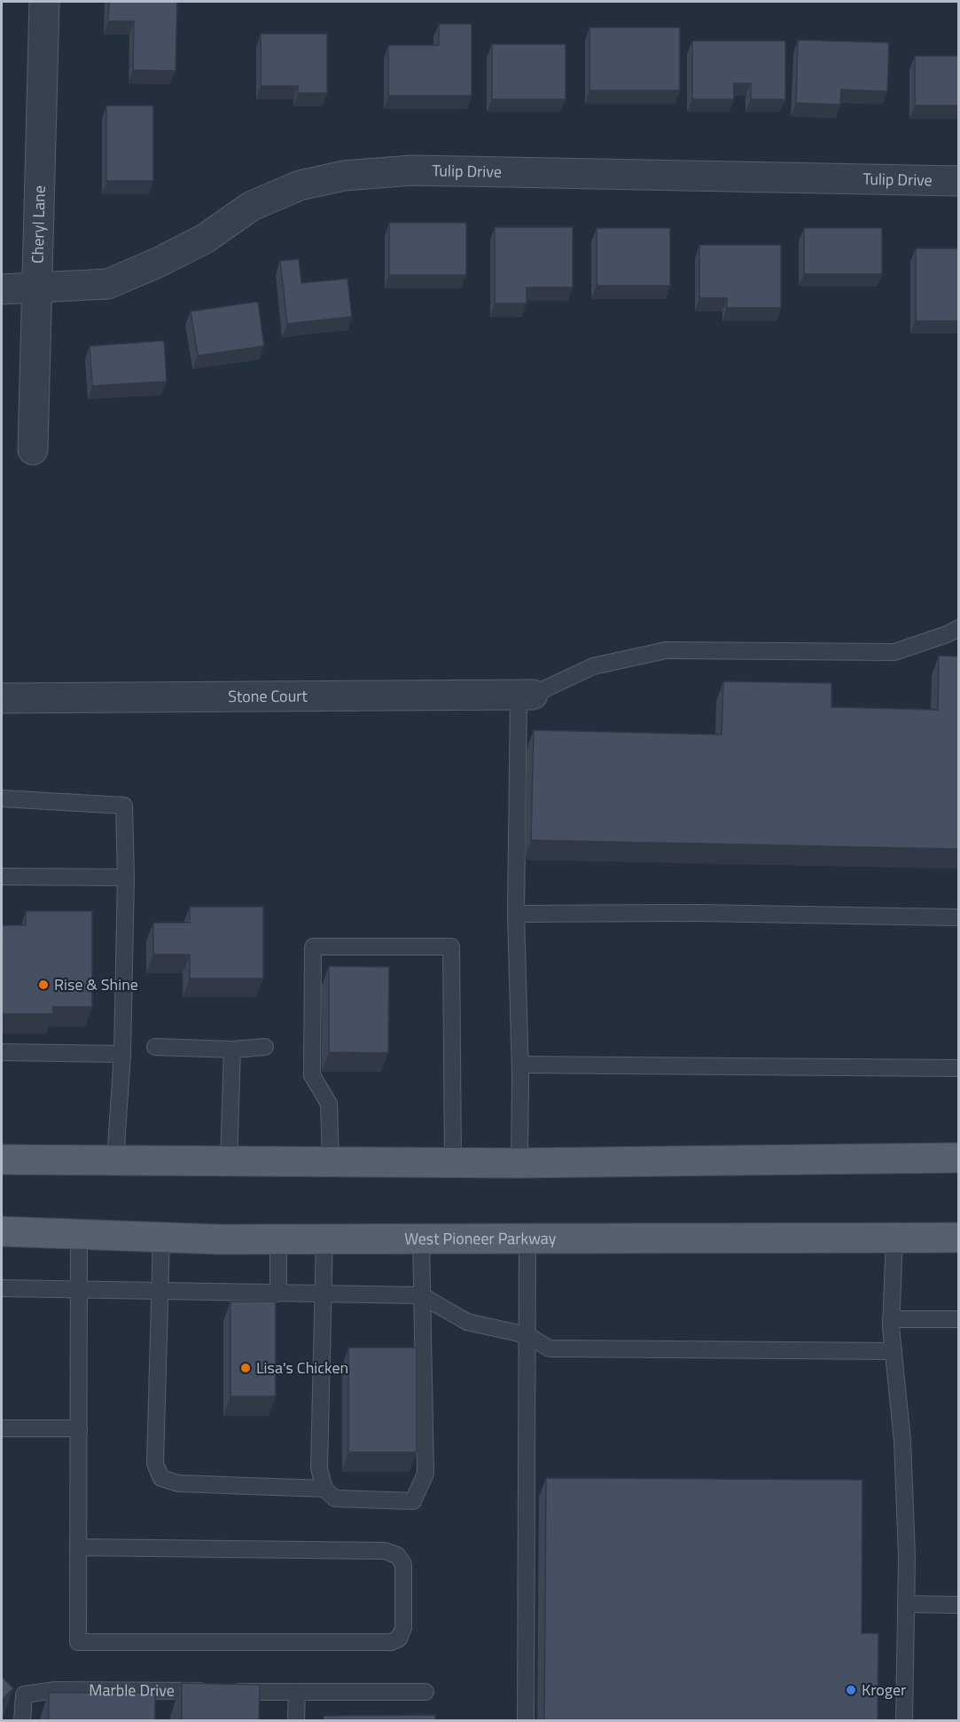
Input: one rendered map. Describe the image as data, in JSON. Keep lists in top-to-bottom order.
{
  "streets": {
    "main road": ["West Pioneer Parkway"],
    "street": ["Tulip Drive", "Cheryl Lane", "Stone Court"],
    "lane": ["Marble Drive"]
  },
  "crossings": [
    ["Tulip Drive", "Cheryl Lane"]
  ],
  "places": ["Rise & Shine", "Lisa's Chicken", "Kroger"]
}
